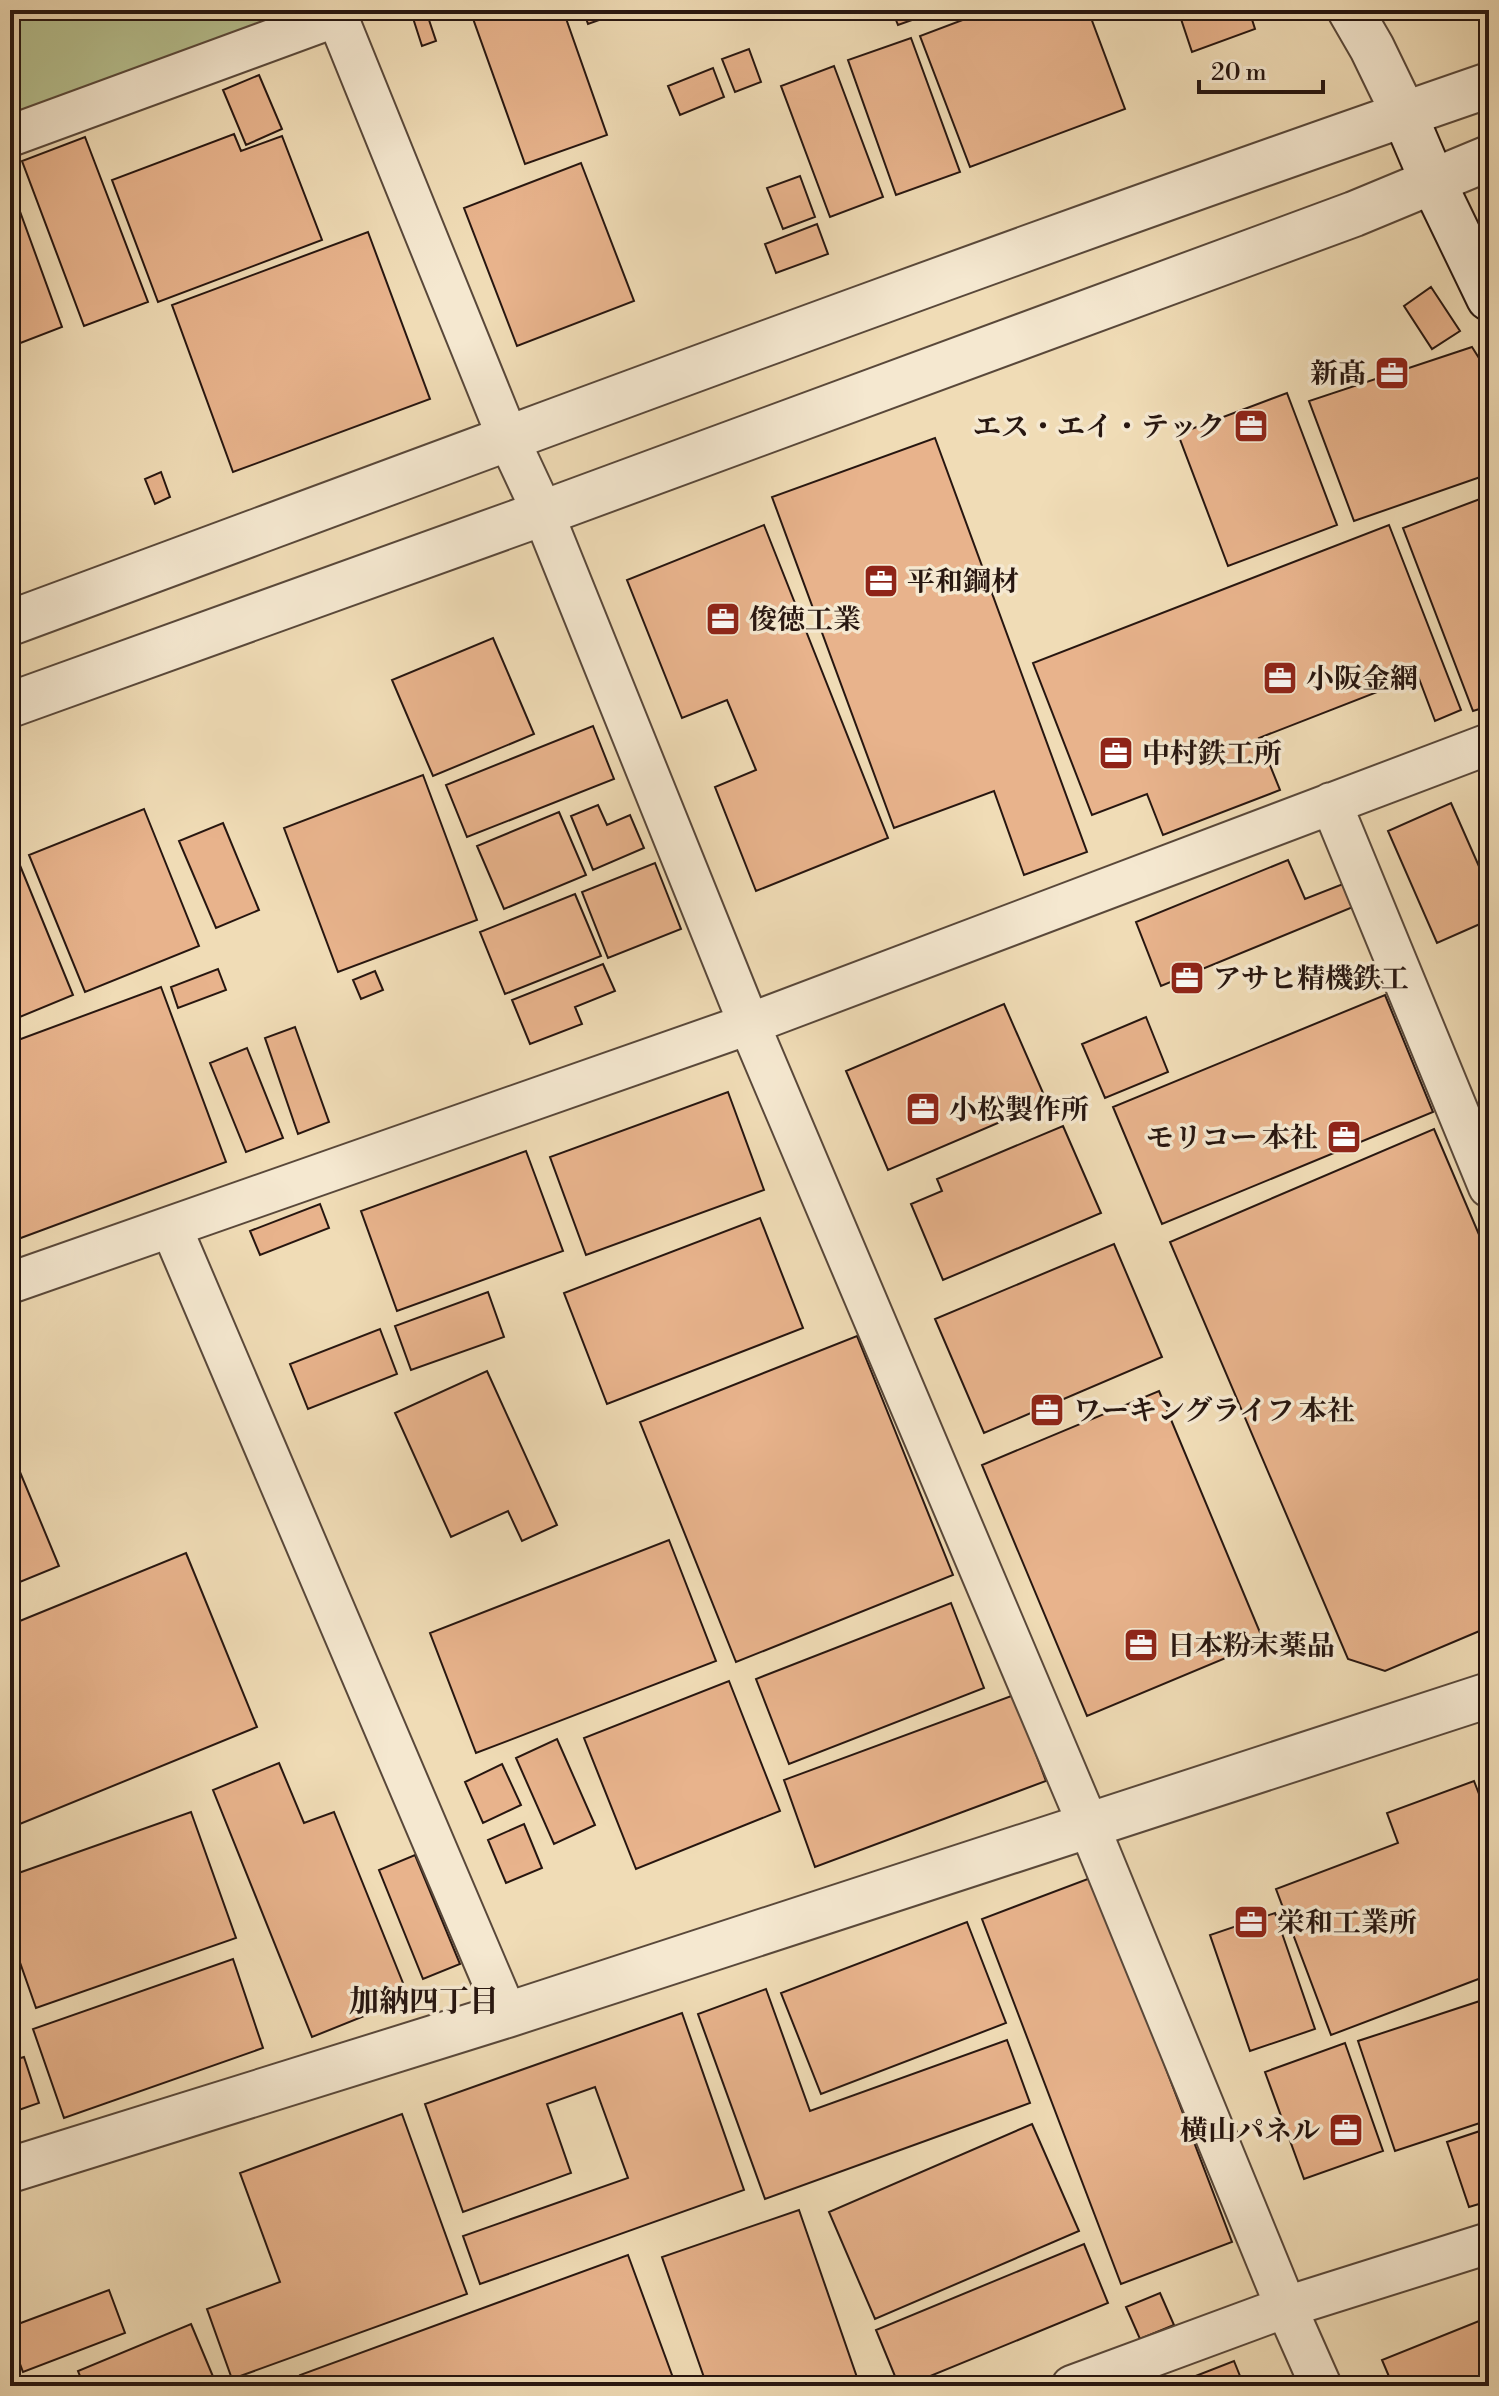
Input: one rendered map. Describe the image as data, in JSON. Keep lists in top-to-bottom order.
{
  "districts": ["加納四丁目"],
  "places": {
    "office": [
      "新髙",
      "エス・エイ・テック",
      "平和鋼材",
      "俊徳工業",
      "小阪金網",
      "中村鉄工所",
      "アサヒ精機鉄工",
      "小松製作所",
      "モリコー 本社",
      "ワーキングライフ 本社",
      "日本粉末薬品",
      "栄和工業所",
      "横山パネル"
    ]
  },
  "scale_bar": "20 m"
}
